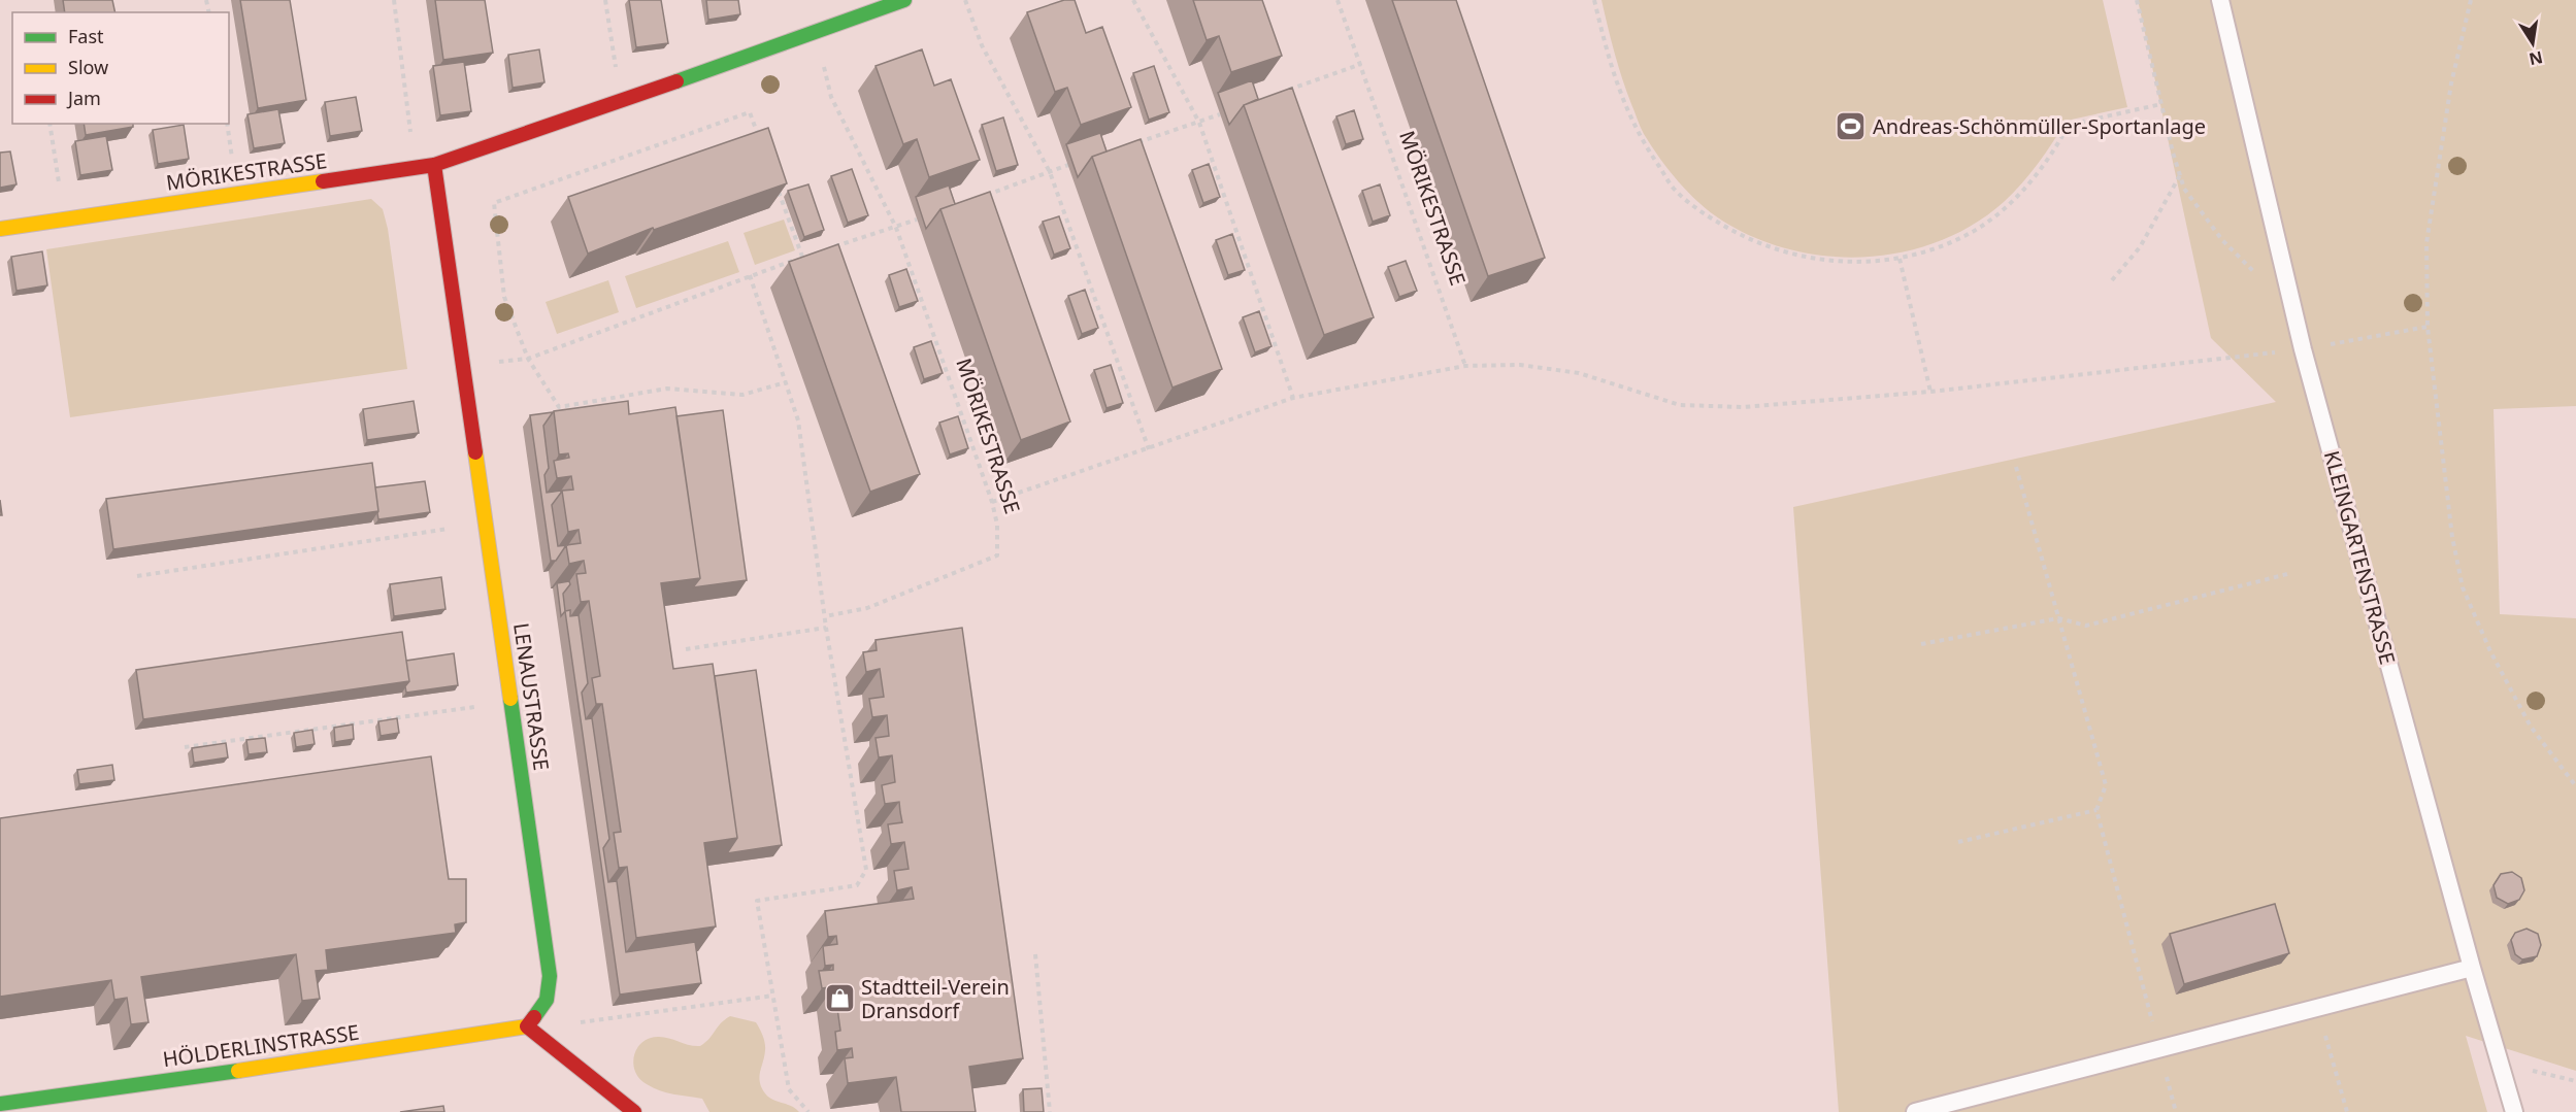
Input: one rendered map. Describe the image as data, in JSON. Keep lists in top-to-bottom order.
{
  "streets": {
    "street": ["MÖRIKESTRASSE", "LENAUSTRASSE", "HÖLDERLINSTRASSE"],
    "lane": ["KLEINGARTENSTRASSE"]
  },
  "crossings": [
    ["MÖRIKESTRASSE", "LENAUSTRASSE"],
    ["LENAUSTRASSE", "HÖLDERLINSTRASSE"]
  ],
  "places": {
    "sports": ["Andreas-Schönmüller-Sportanlage"],
    "shop": ["Stadtteil-Verein Dransdorf"]
  },
  "legend": ["Fast", "Slow", "Jam"],
  "north": "bottom"
}
